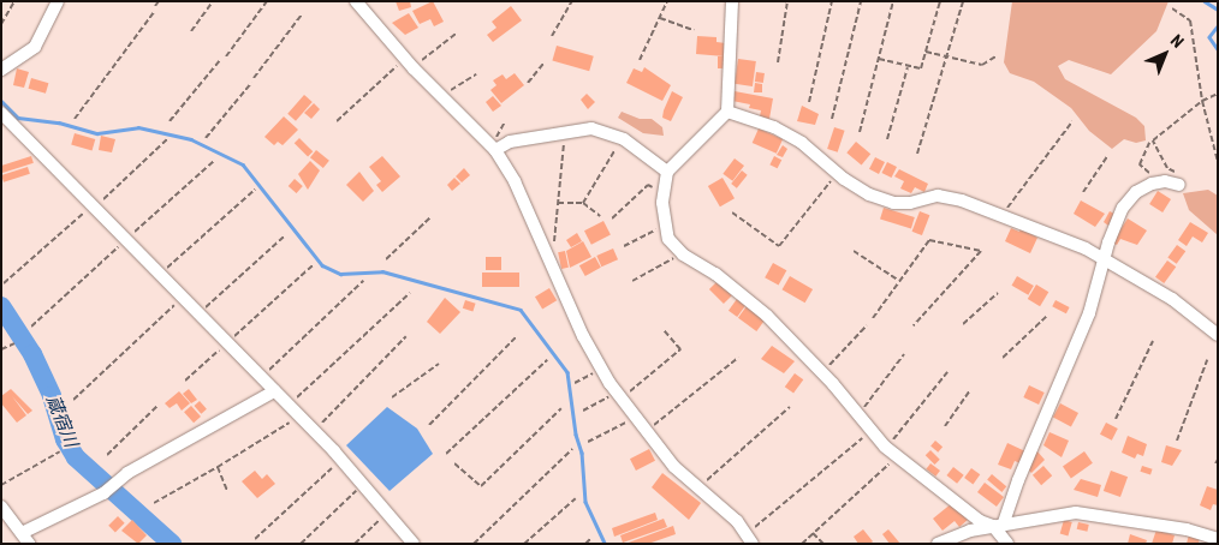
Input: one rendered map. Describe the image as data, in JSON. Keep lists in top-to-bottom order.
{
  "water": ["蔵宿川"],
  "north": "top right"
}
